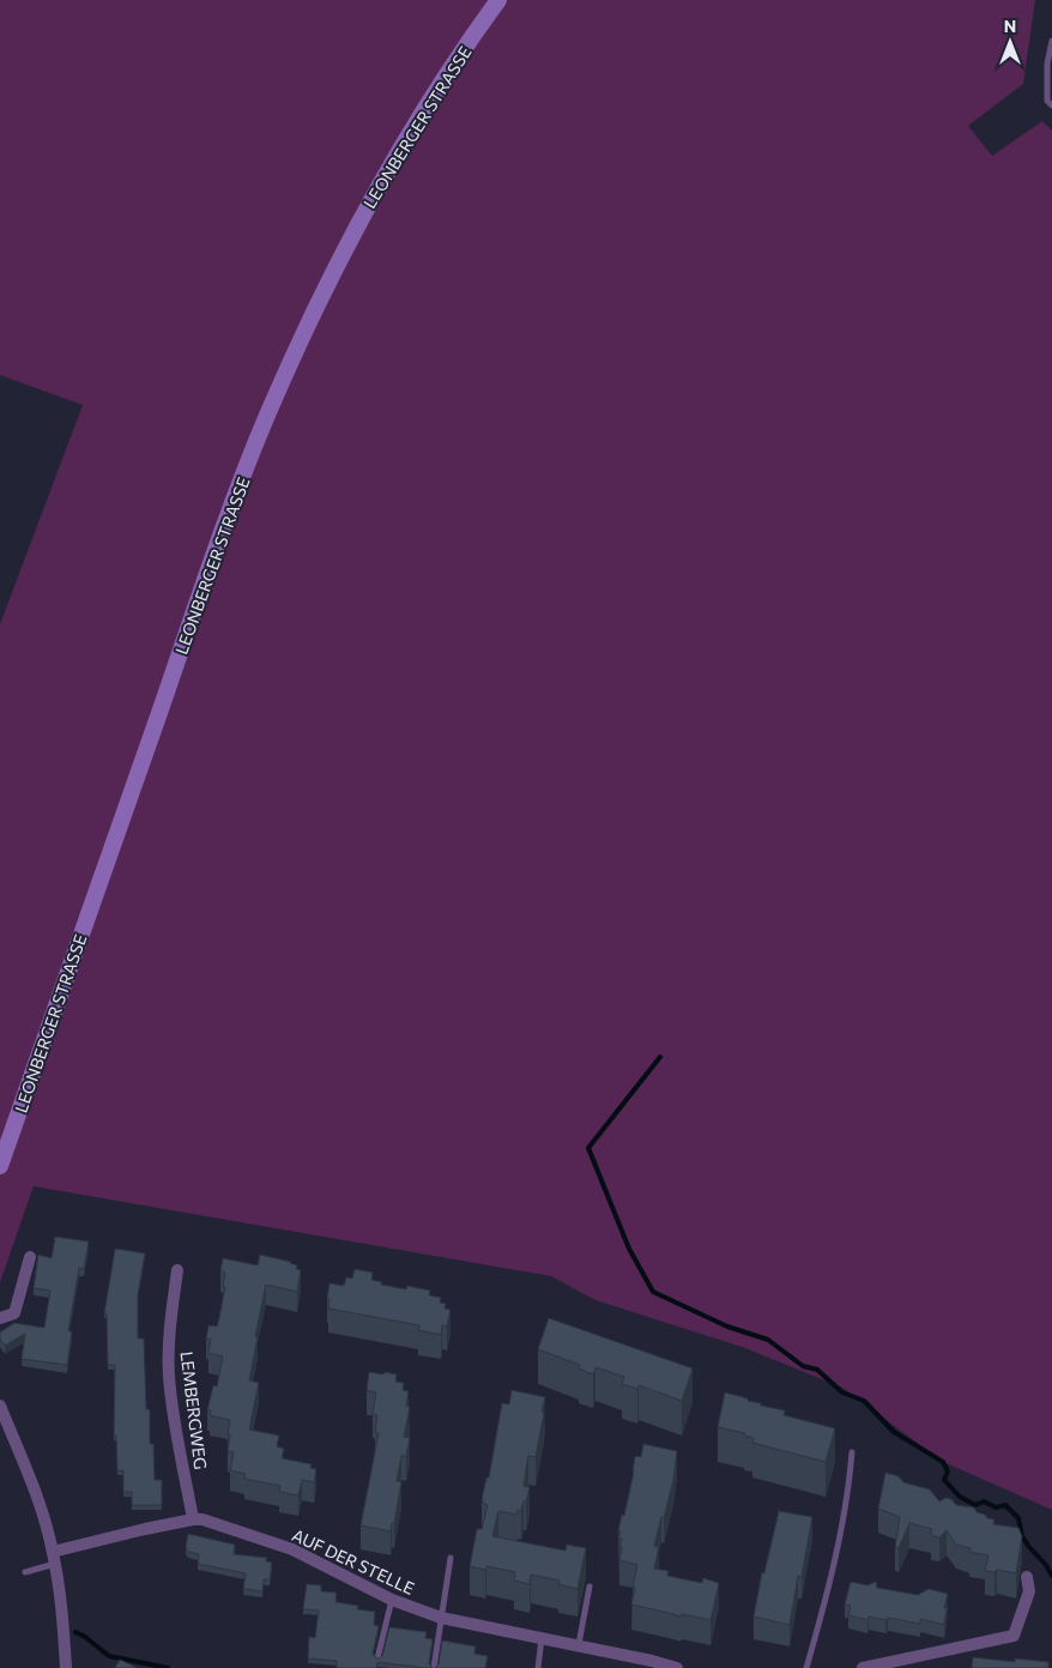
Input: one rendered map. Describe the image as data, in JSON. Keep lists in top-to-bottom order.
{
  "streets": {
    "main road": ["LEONBERGER STRASSE"],
    "street": ["LEMBERGWEG", "AUF DER STELLE"]
  },
  "crossings": [
    ["LEMBERGWEG", "AUF DER STELLE"]
  ],
  "north": "top"
}
